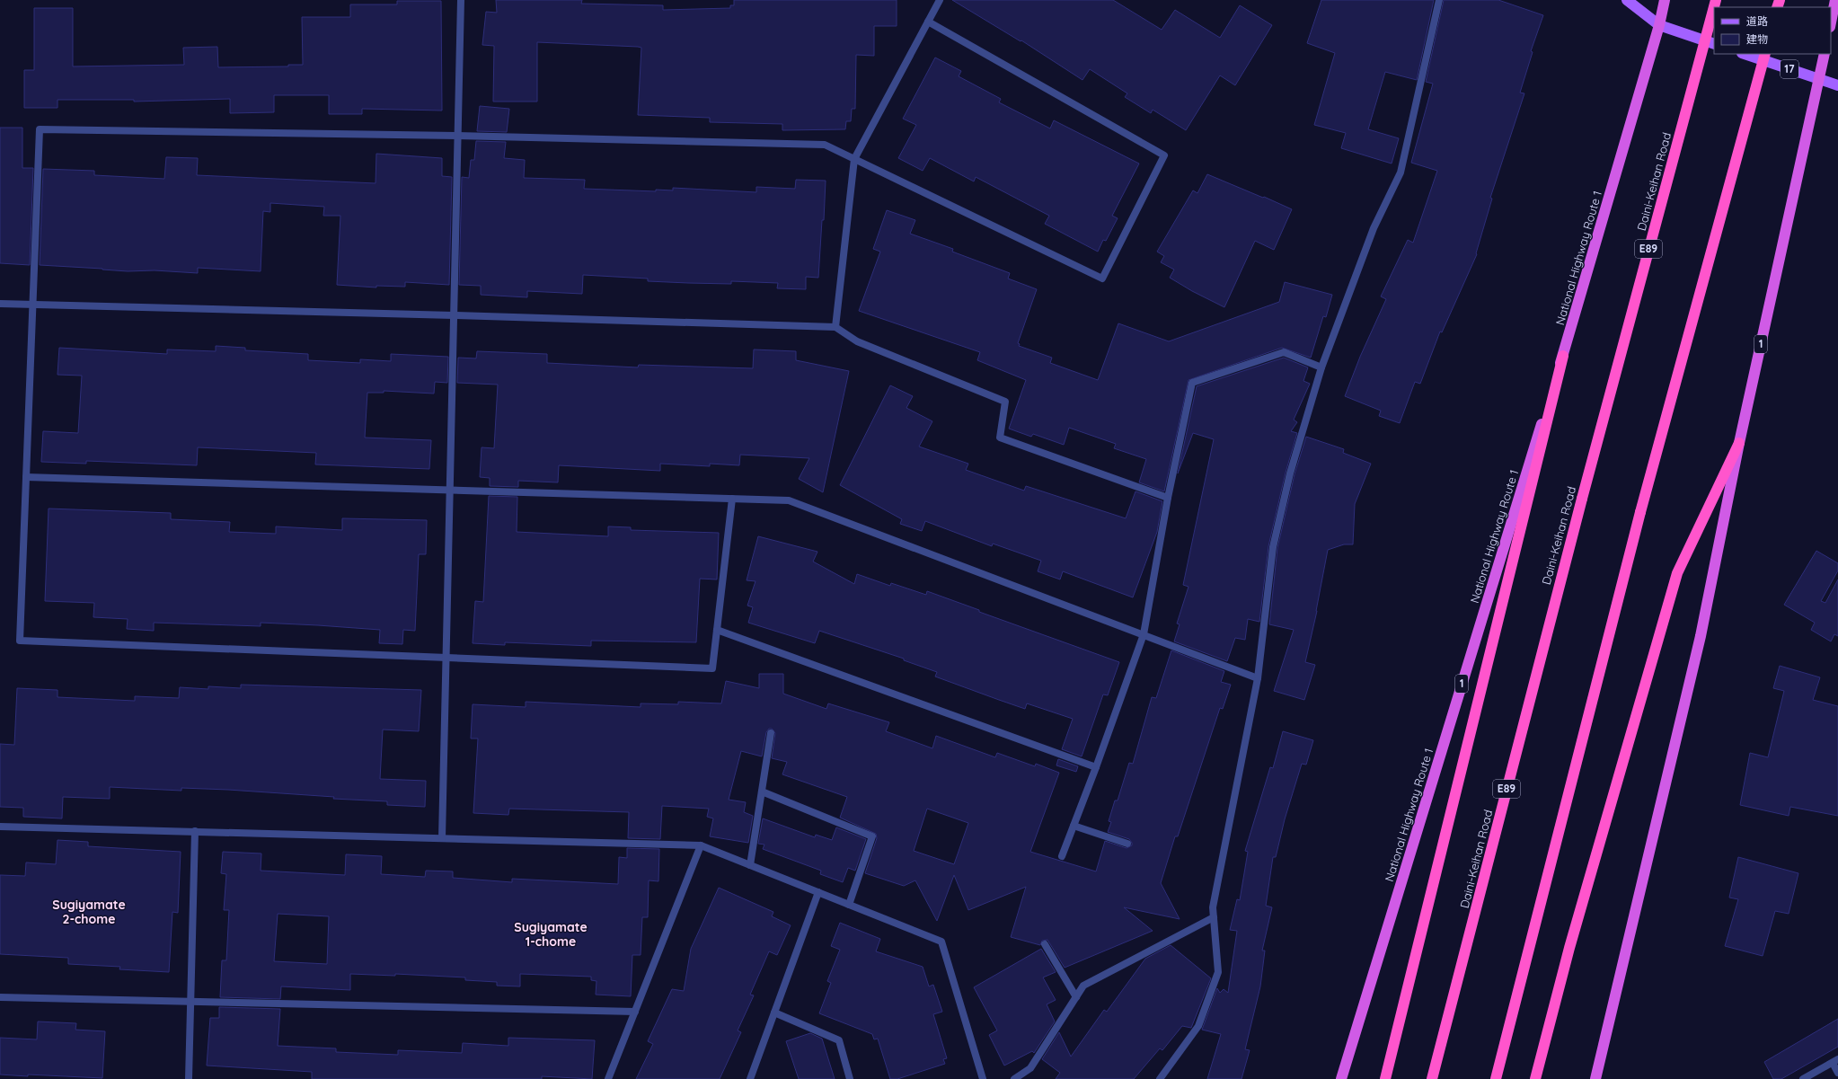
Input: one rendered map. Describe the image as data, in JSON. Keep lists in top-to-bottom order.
{
  "streets": {
    "highway": [
      "Daini-Keihan Road",
      "E89",
      "National Highway Route 1",
      "1"
    ],
    "main road": ["17"]
  },
  "crossings": [
    ["17", "1"]
  ],
  "districts": ["Sugiyamate 2-chome", "Sugiyamate 1-chome"],
  "legend": ["道路", "建物"]
}
